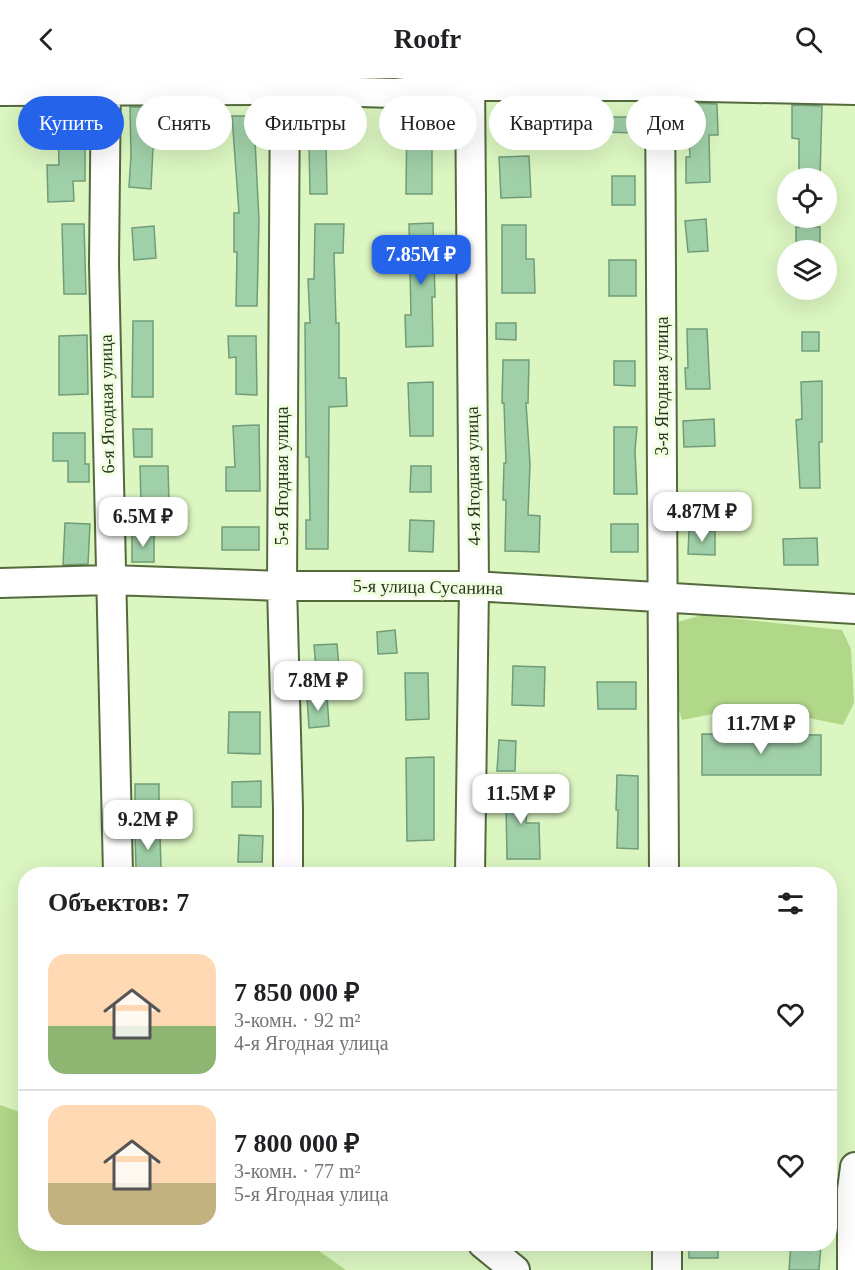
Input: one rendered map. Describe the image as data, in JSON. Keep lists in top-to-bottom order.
{
  "streets": {
    "street": [
      "3-я Ягодная улица",
      "6-я Ягодная улица",
      "5-я Ягодная улица",
      "4-я Ягодная улица",
      "5-я улица Сусанина"
    ]
  },
  "crossings": [
    ["3-я Ягодная улица", "5-я улица Сусанина"],
    ["6-я Ягодная улица", "5-я улица Сусанина"],
    ["5-я Ягодная улица", "5-я улица Сусанина"],
    ["4-я Ягодная улица", "5-я улица Сусанина"]
  ],
  "page": {
    "header": "Roofr",
    "chip": [
      "Купить",
      "Снять",
      "Фильтры",
      "Новое",
      "Квартира",
      "Дом"
    ],
    "price": [
      "7.85M ₽",
      "4.87M ₽",
      "6.5M ₽",
      "7.8M ₽",
      "11.7M ₽",
      "11.5M ₽",
      "9.2M ₽"
    ],
    "heading": "Объектов: 7",
    "list": [
      {
        "name": "7 850 000 ₽",
        "note": "3-комн. · 92 m² · 4-я Ягодная улица"
      },
      {
        "name": "7 800 000 ₽",
        "note": "3-комн. · 77 m² · 5-я Ягодная улица"
      }
    ]
  }
}
